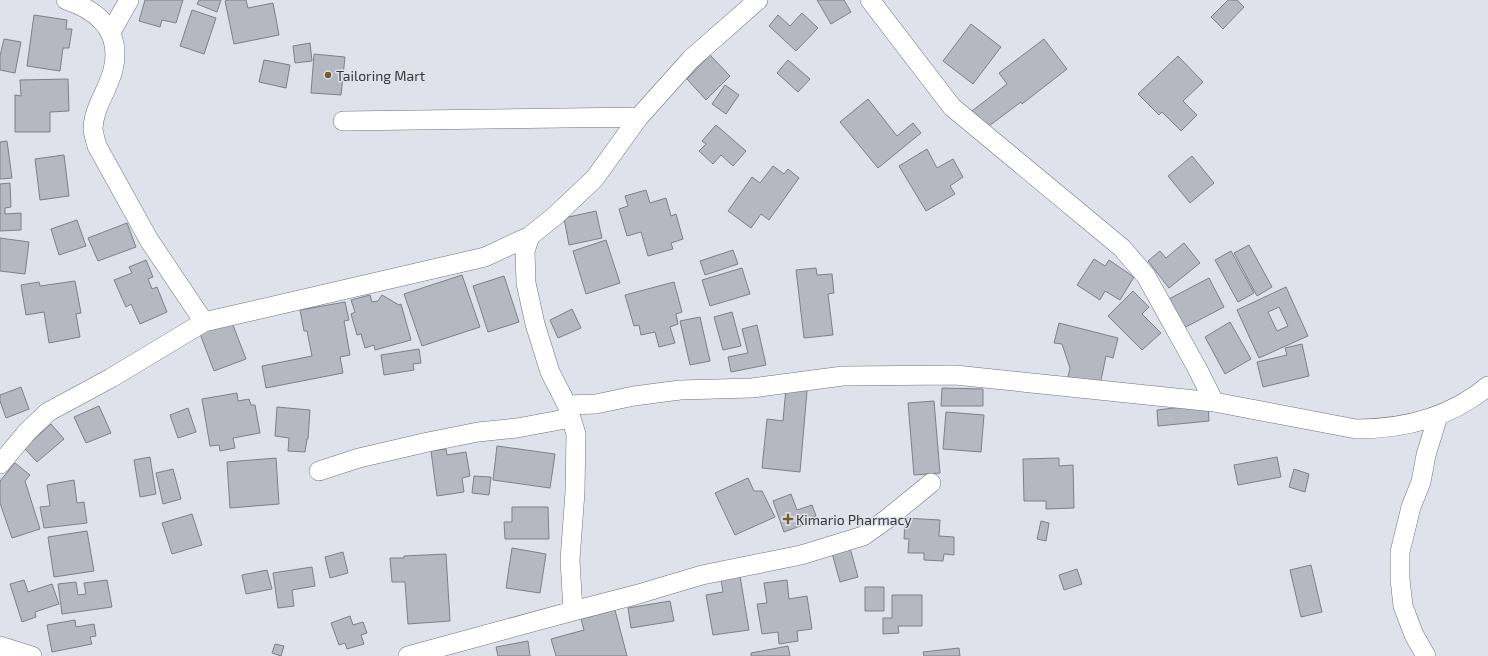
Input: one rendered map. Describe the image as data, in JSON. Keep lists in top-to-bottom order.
{
  "places": {
    "other": ["Tailoring Mart"],
    "health": ["Kimario Pharmacy"]
  }
}
